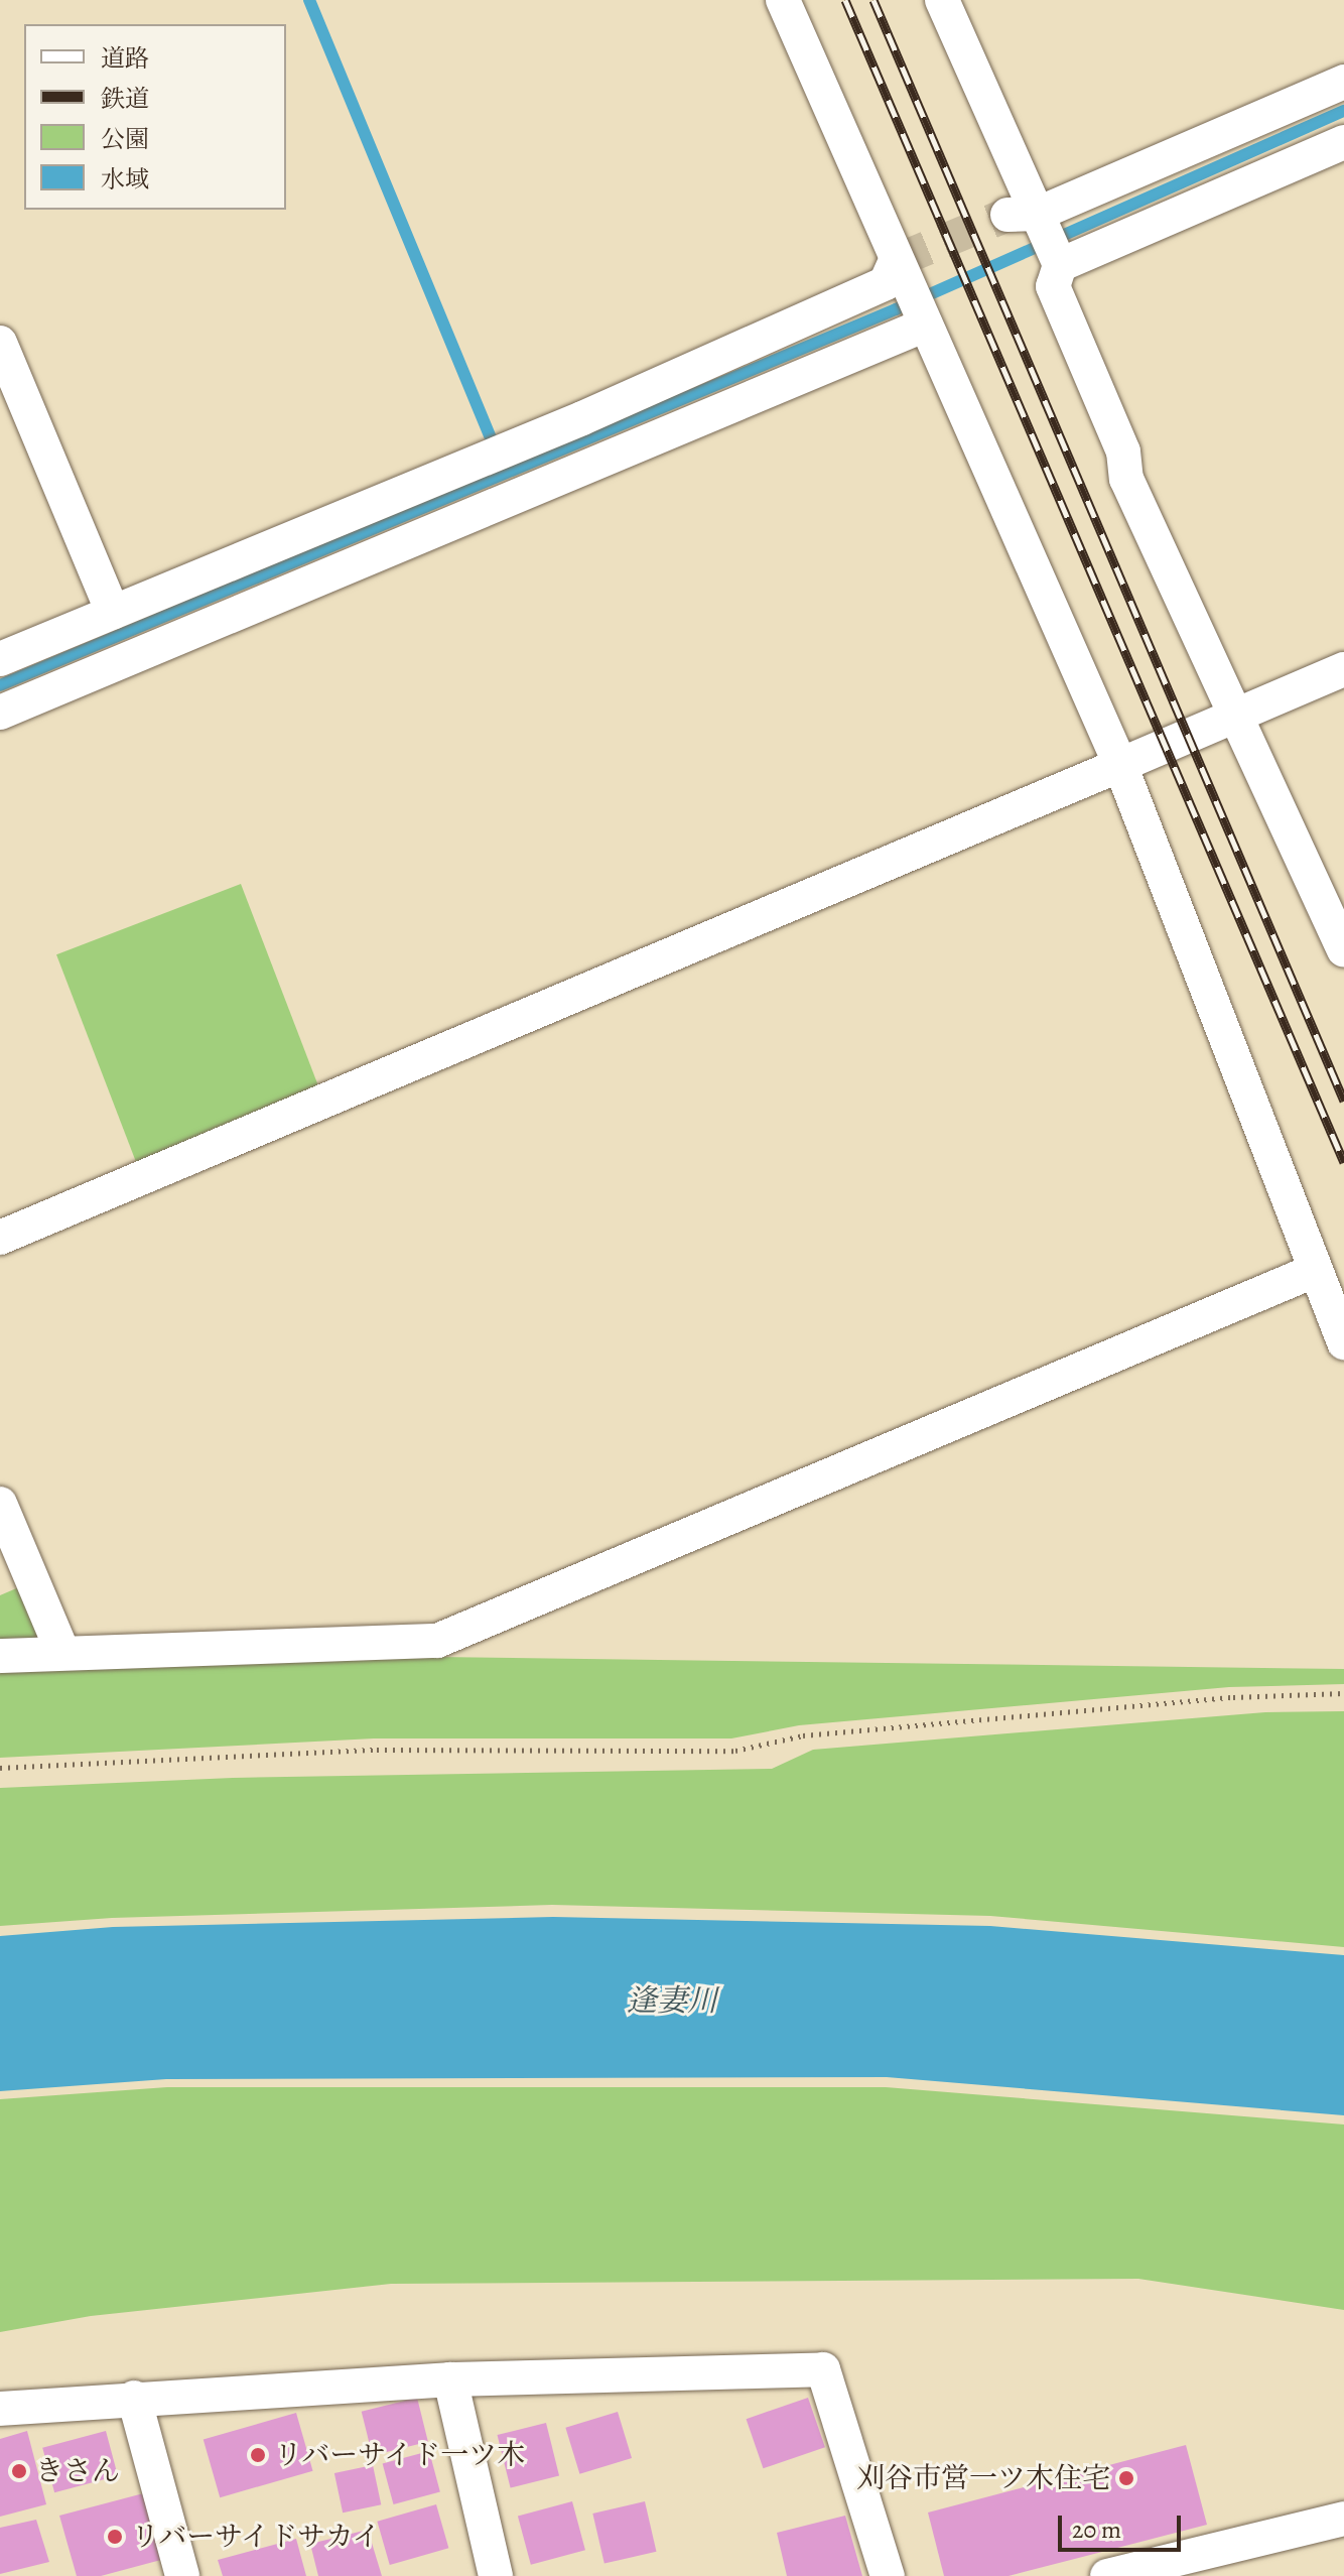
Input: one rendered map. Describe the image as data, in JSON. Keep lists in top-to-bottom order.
{
  "water": ["逢妻川"],
  "places": [
    "リバーサイド一ツ木",
    "きさん",
    "刈谷市営一ツ木住宅",
    "リバーサイドサカイ"
  ],
  "legend": [
    "道路",
    "鉄道",
    "公園",
    "水域"
  ],
  "scale_bar": "20 m"
}
